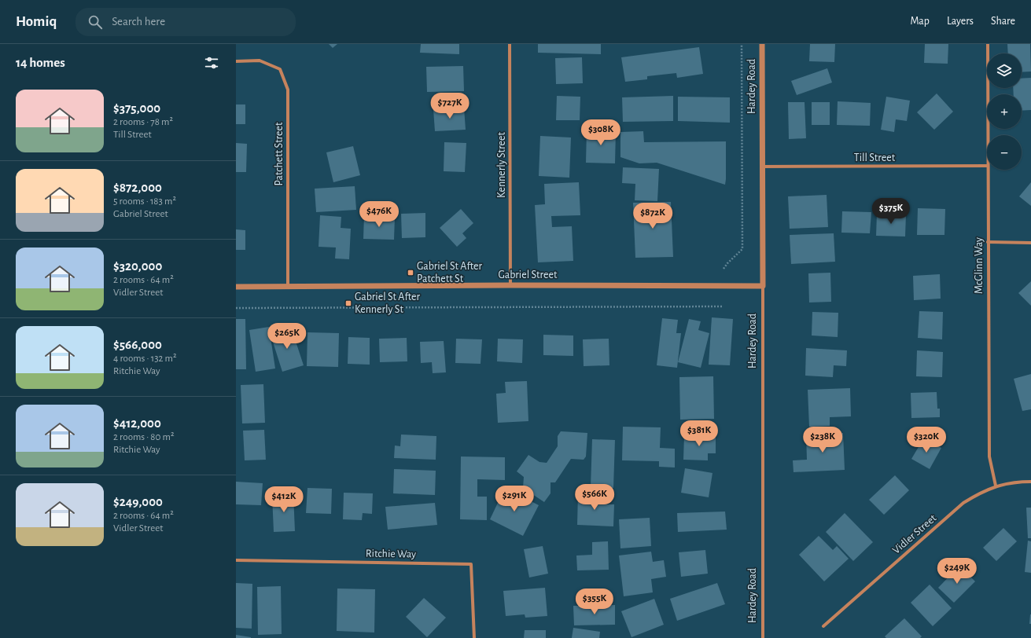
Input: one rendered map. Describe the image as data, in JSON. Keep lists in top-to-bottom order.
{
  "streets": {
    "street": [
      "Hardey Road",
      "Patchett Street",
      "Till Street",
      "Kennerly Street",
      "McGlinn Way",
      "Gabriel Street",
      "Vidler Street",
      "Ritchie Way"
    ]
  },
  "crossings": [
    ["Hardey Road", "Till Street"],
    ["Hardey Road", "Gabriel Street"],
    ["Patchett Street", "Gabriel Street"],
    ["Kennerly Street", "Gabriel Street"],
    ["McGlinn Way", "Vidler Street"]
  ],
  "places": {
    "transit": ["Gabriel St After Patchett St", "Gabriel St After Kennerly St"]
  },
  "page": {
    "header": "Homiq",
    "search": "Search here",
    "nav": ["Map", "Layers", "Share"],
    "heading": "14 homes",
    "map_buttons": ["+", "−"],
    "list": [
      {
        "name": "$375,000",
        "note": "2 rooms · 78 m² · Till Street"
      },
      {
        "name": "$872,000",
        "note": "5 rooms · 183 m² · Gabriel Street"
      },
      {
        "name": "$320,000",
        "note": "2 rooms · 64 m² · Vidler Street"
      },
      {
        "name": "$566,000",
        "note": "4 rooms · 132 m² · Ritchie Way"
      },
      {
        "name": "$412,000",
        "note": "2 rooms · 80 m² · Ritchie Way"
      },
      {
        "name": "$249,000",
        "note": "2 rooms · 64 m² · Vidler Street"
      }
    ],
    "price": [
      "$727K",
      "$308K",
      "$375K",
      "$476K",
      "$872K",
      "$265K",
      "$381K",
      "$238K",
      "$320K",
      "$566K",
      "$291K",
      "$412K",
      "$249K",
      "$355K"
    ]
  }
}
